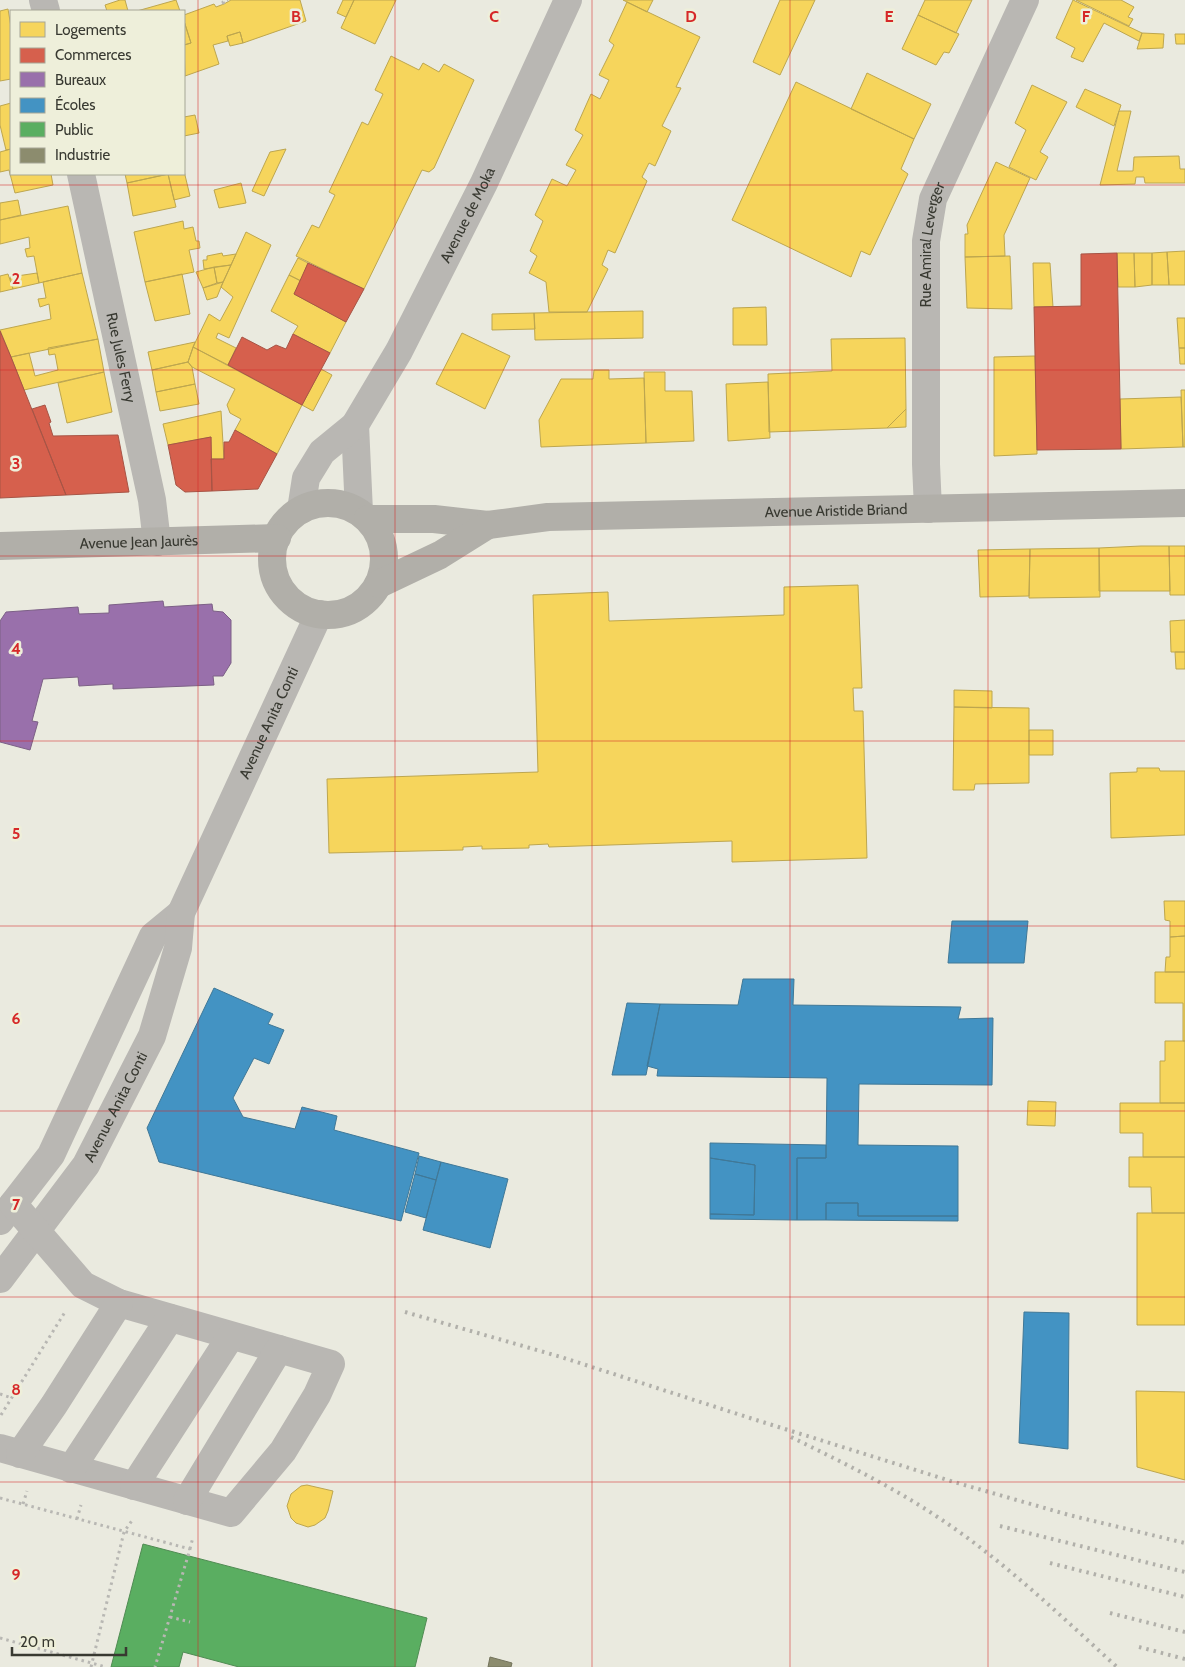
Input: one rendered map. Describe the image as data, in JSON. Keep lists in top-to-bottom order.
{
  "streets": {
    "main road": ["Avenue Aristide Briand", "Avenue Jean Jaurès"],
    "street": [
      "Avenue de Moka",
      "Rue Amiral Leverger",
      "Rue Jules Ferry",
      "Avenue Anita Conti"
    ]
  },
  "crossings": [
    ["Avenue de Moka", "Avenue Aristide Briand"],
    ["Avenue de Moka", "Avenue Jean Jaurès"],
    ["Avenue de Moka", "Avenue Anita Conti"],
    ["Rue Amiral Leverger", "Avenue Aristide Briand"],
    ["Rue Jules Ferry", "Avenue Jean Jaurès"],
    ["Avenue Aristide Briand", "Avenue Jean Jaurès"],
    ["Avenue Aristide Briand", "Avenue Anita Conti"],
    ["Avenue Jean Jaurès", "Avenue Anita Conti"]
  ],
  "legend": [
    "Logements",
    "Commerces",
    "Bureaux",
    "Écoles",
    "Public",
    "Industrie"
  ],
  "scale_bar": "20 m",
  "grid": {
    "columns": [
      "B",
      "C",
      "D",
      "E",
      "F"
    ],
    "rows": [
      "2",
      "3",
      "4",
      "5",
      "6",
      "7",
      "8",
      "9"
    ]
  }
}
